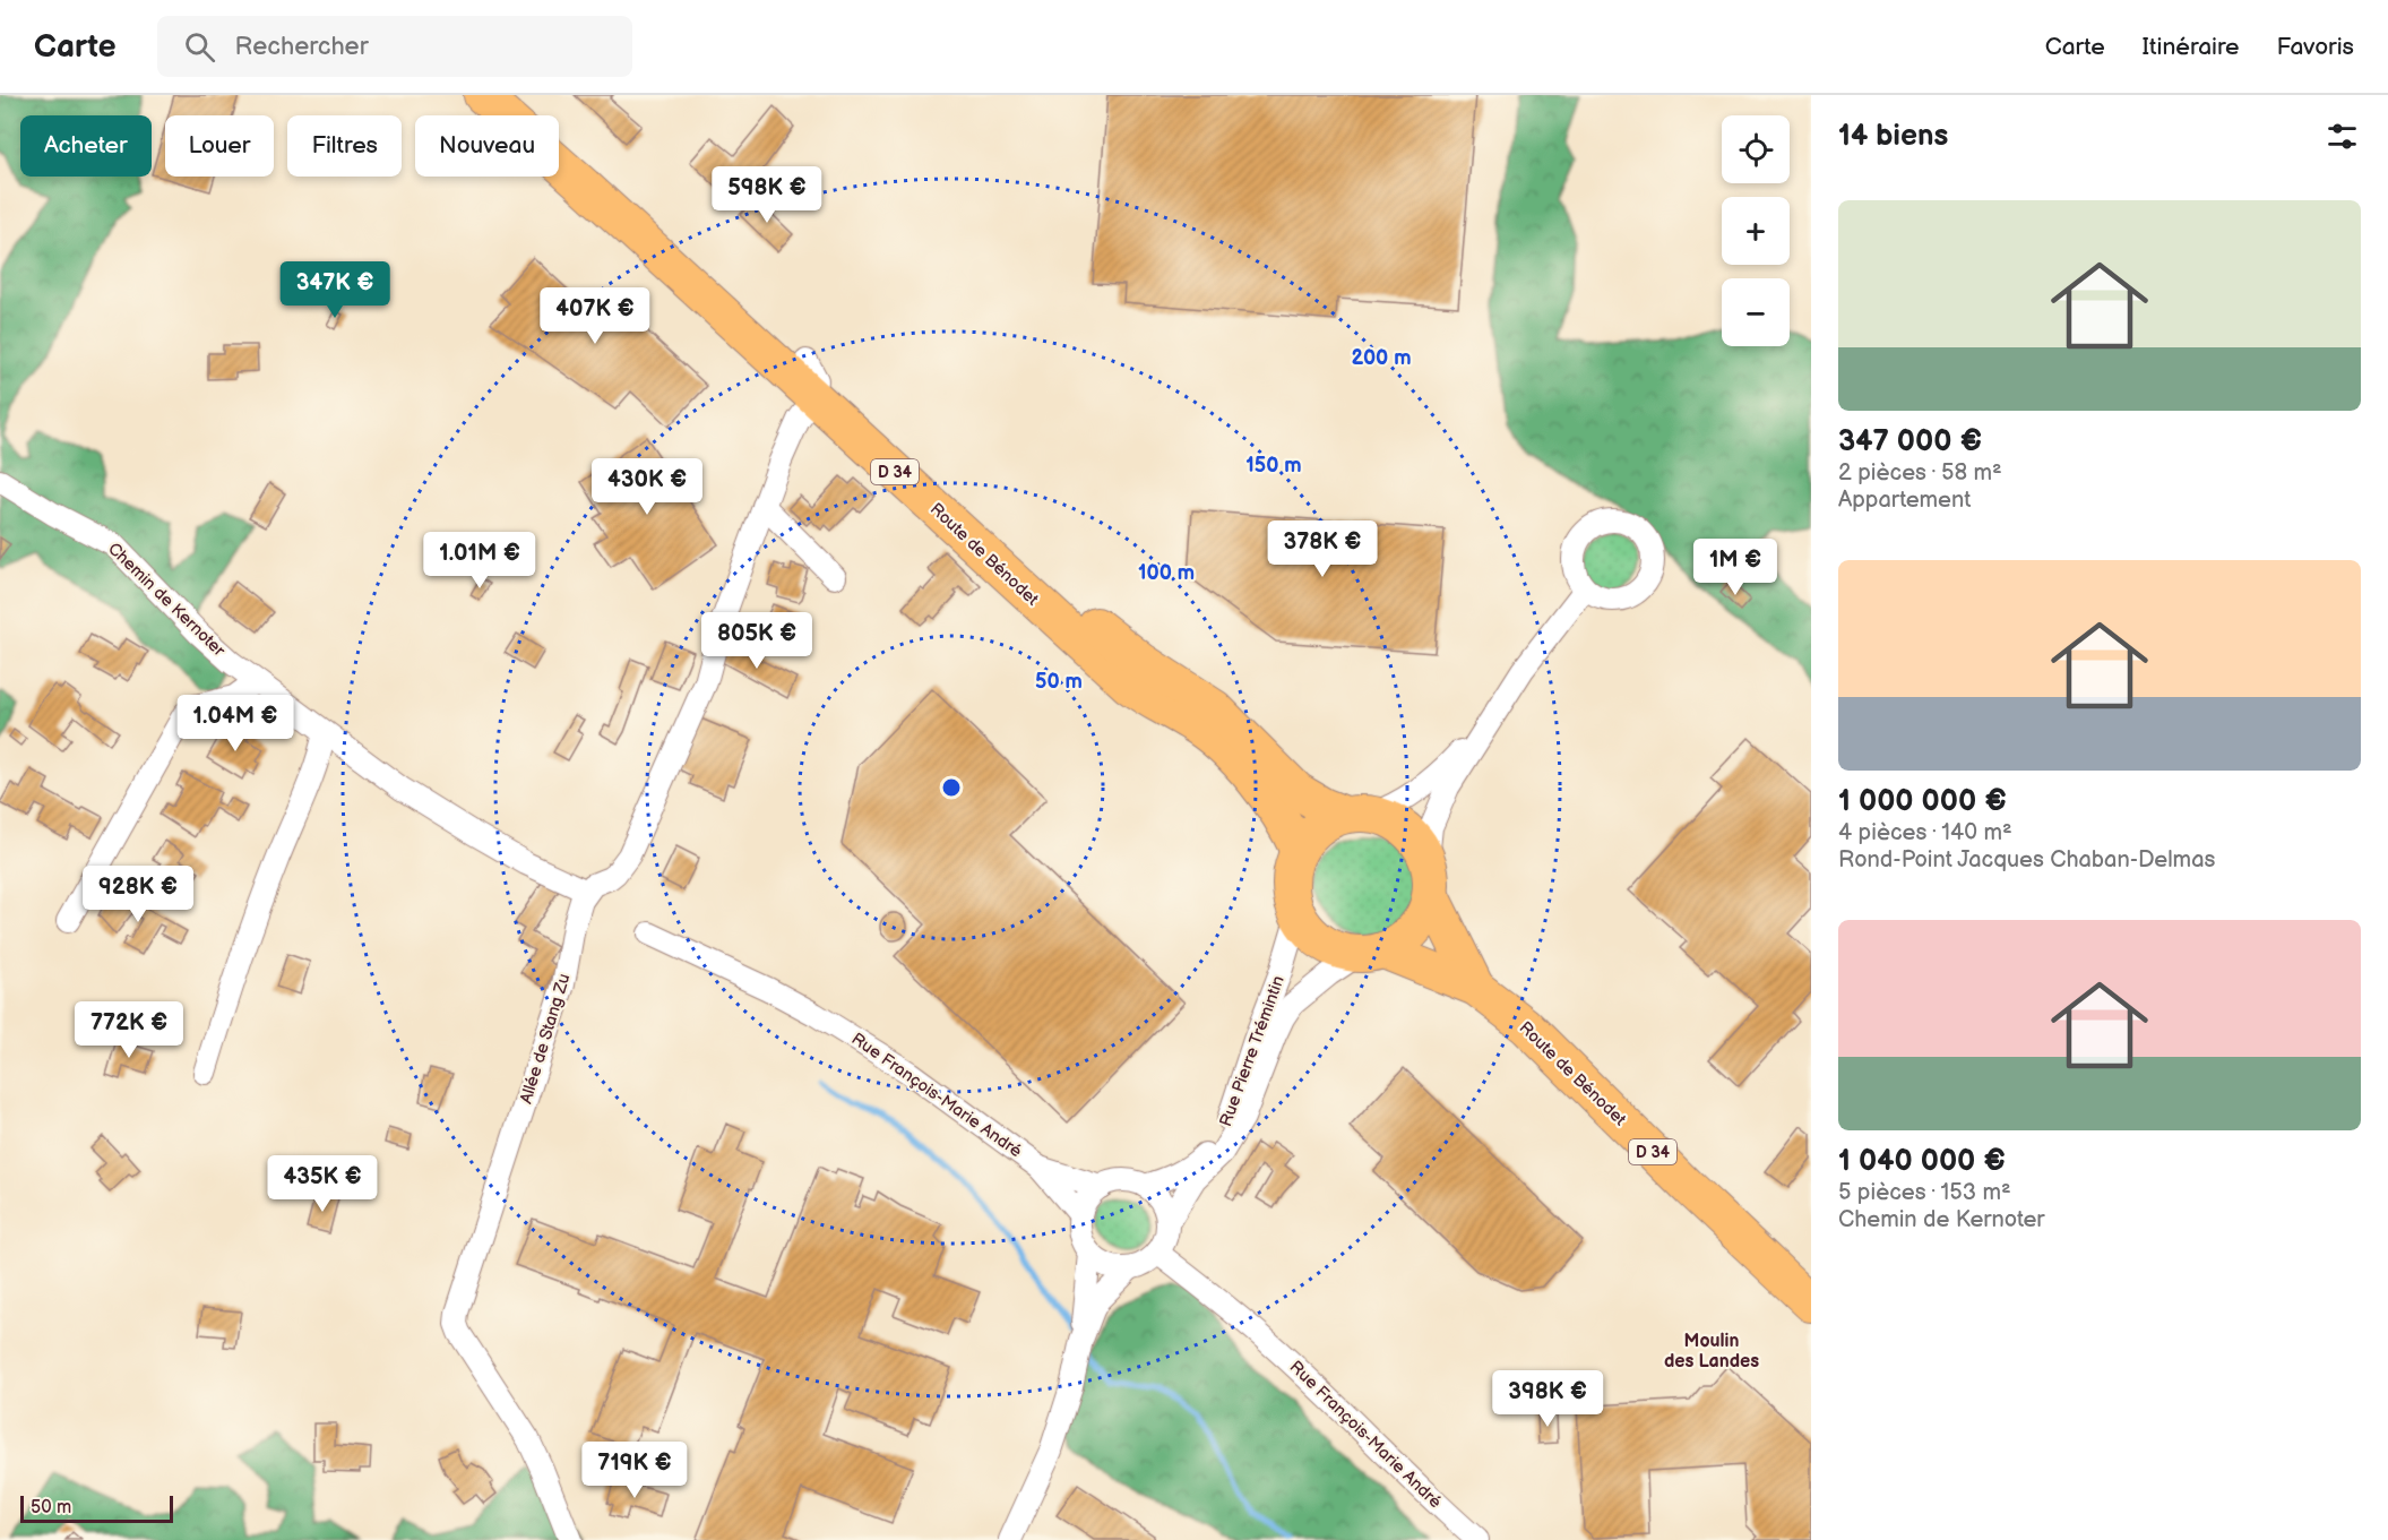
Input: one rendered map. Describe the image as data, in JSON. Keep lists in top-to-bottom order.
{
  "streets": {
    "main road": ["D 34", "Route de Bénodet"],
    "street": [
      "Chemin de Kernoter",
      "Allée de Stang Zu",
      "Rue Pierre Trémintin",
      "Rue François-Marie André"
    ]
  },
  "crossings": [
    ["Route de Bénodet", "Rue Pierre Trémintin"],
    ["Chemin de Kernoter", "Allée de Stang Zu"],
    ["Rue Pierre Trémintin", "Rue François-Marie André"]
  ],
  "districts": ["Moulin des Landes"],
  "scale_bar": "50 m",
  "page": {
    "header": "Carte",
    "search": "Rechercher",
    "nav": ["Carte", "Itinéraire", "Favoris"],
    "heading": "14 biens",
    "map_buttons": ["+", "−"],
    "chip": [
      "Acheter",
      "Louer",
      "Filtres",
      "Nouveau"
    ],
    "price": [
      "598K €",
      "347K €",
      "407K €",
      "430K €",
      "378K €",
      "1.01M €",
      "1M €",
      "805K €",
      "1.04M €",
      "928K €",
      "772K €",
      "435K €",
      "398K €",
      "719K €"
    ],
    "list": [
      {
        "name": "347 000 €",
        "note": "2 pièces · 58 m² · Appartement"
      },
      {
        "name": "1 000 000 €",
        "note": "4 pièces · 140 m² · Rond-Point Jacques Chaban-Delmas"
      },
      {
        "name": "1 040 000 €",
        "note": "5 pièces · 153 m² · Chemin de Kernoter"
      }
    ],
    "scale": "50 m"
  },
  "rings": [
    "200 m",
    "150 m",
    "100 m",
    "50 m"
  ]
}
